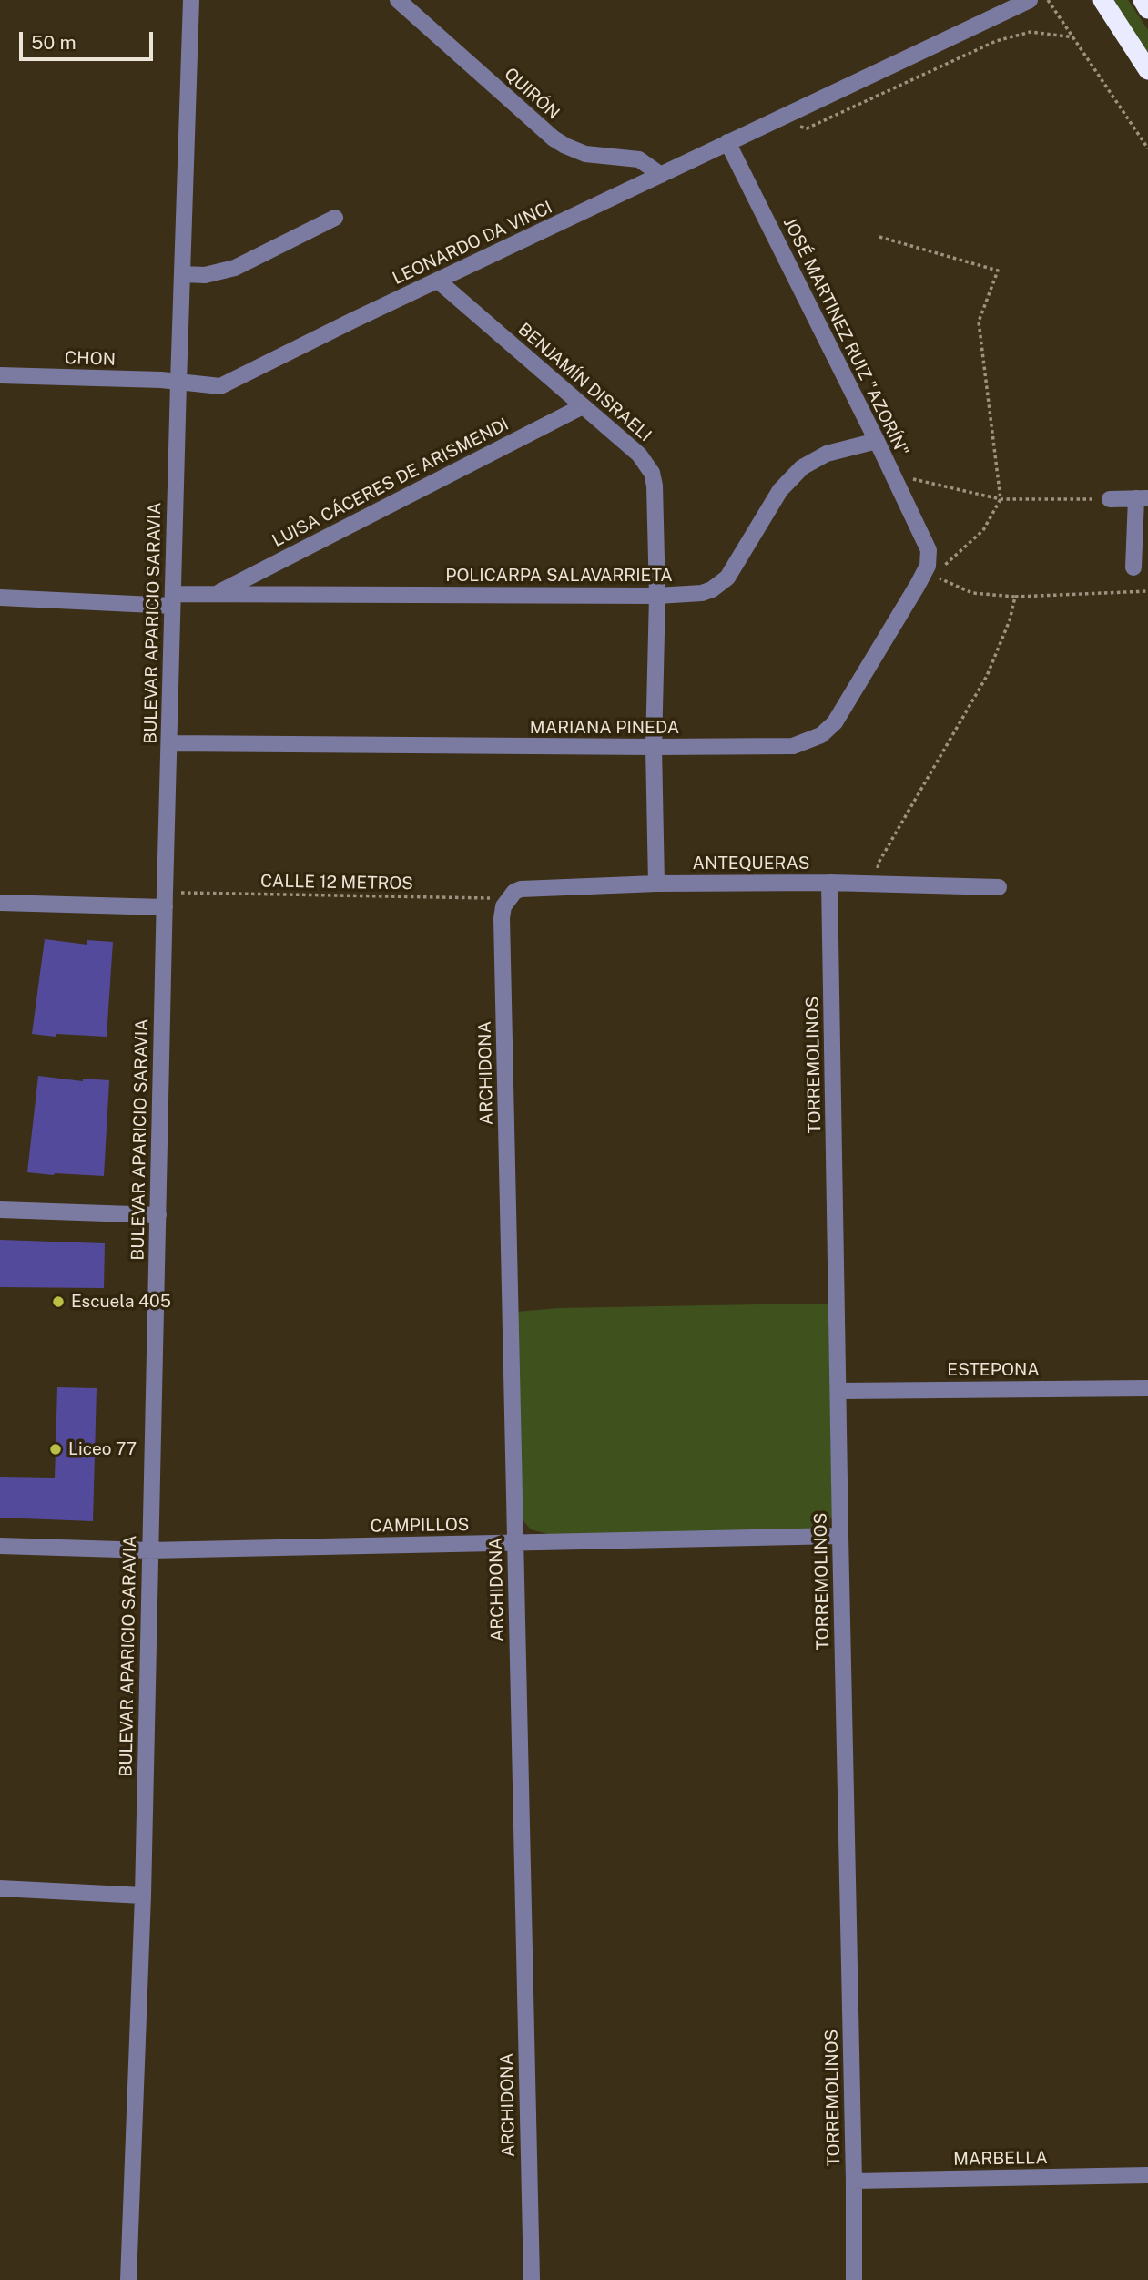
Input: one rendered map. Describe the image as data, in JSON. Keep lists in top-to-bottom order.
{
  "streets": {
    "street": [
      "QUIRÓN",
      "LEONARDO DA VINCI",
      "JOSÉ MARTINEZ RUIZ \"AZORÍN\"",
      "CHON",
      "BENJAMÍN DISRAELI",
      "LUISA CÁCERES DE ARISMENDI",
      "POLICARPA SALAVARRIETA",
      "BULEVAR APARICIO SARAVIA",
      "MARIANA PINEDA",
      "ANTEQUERAS",
      "TORREMOLINOS",
      "ARCHIDONA",
      "ESTEPONA",
      "CAMPILLOS",
      "MARBELLA"
    ],
    "path": ["CALLE 12 METROS"]
  },
  "crossings": [
    ["QUIRÓN", "LEONARDO DA VINCI"],
    ["LEONARDO DA VINCI", "JOSÉ MARTINEZ RUIZ \"AZORÍN\""],
    ["LEONARDO DA VINCI", "CHON"],
    ["LEONARDO DA VINCI", "BENJAMÍN DISRAELI"],
    ["LEONARDO DA VINCI", "BULEVAR APARICIO SARAVIA"],
    ["JOSÉ MARTINEZ RUIZ \"AZORÍN\"", "POLICARPA SALAVARRIETA"],
    ["JOSÉ MARTINEZ RUIZ \"AZORÍN\"", "MARIANA PINEDA"],
    ["CHON", "BULEVAR APARICIO SARAVIA"],
    ["BENJAMÍN DISRAELI", "LUISA CÁCERES DE ARISMENDI"],
    ["BENJAMÍN DISRAELI", "POLICARPA SALAVARRIETA"],
    ["BENJAMÍN DISRAELI", "MARIANA PINEDA"],
    ["BENJAMÍN DISRAELI", "ANTEQUERAS"],
    ["LUISA CÁCERES DE ARISMENDI", "POLICARPA SALAVARRIETA"],
    ["POLICARPA SALAVARRIETA", "BULEVAR APARICIO SARAVIA"],
    ["BULEVAR APARICIO SARAVIA", "MARIANA PINEDA"],
    ["BULEVAR APARICIO SARAVIA", "CALLE 12 METROS"],
    ["BULEVAR APARICIO SARAVIA", "CAMPILLOS"],
    ["ANTEQUERAS", "CALLE 12 METROS"],
    ["ANTEQUERAS", "TORREMOLINOS"],
    ["ANTEQUERAS", "ARCHIDONA"],
    ["CALLE 12 METROS", "ARCHIDONA"],
    ["TORREMOLINOS", "ESTEPONA"],
    ["TORREMOLINOS", "CAMPILLOS"],
    ["TORREMOLINOS", "MARBELLA"],
    ["ARCHIDONA", "CAMPILLOS"]
  ],
  "places": ["Escuela 405", "Liceo 77"],
  "scale_bar": "50 m"
}
